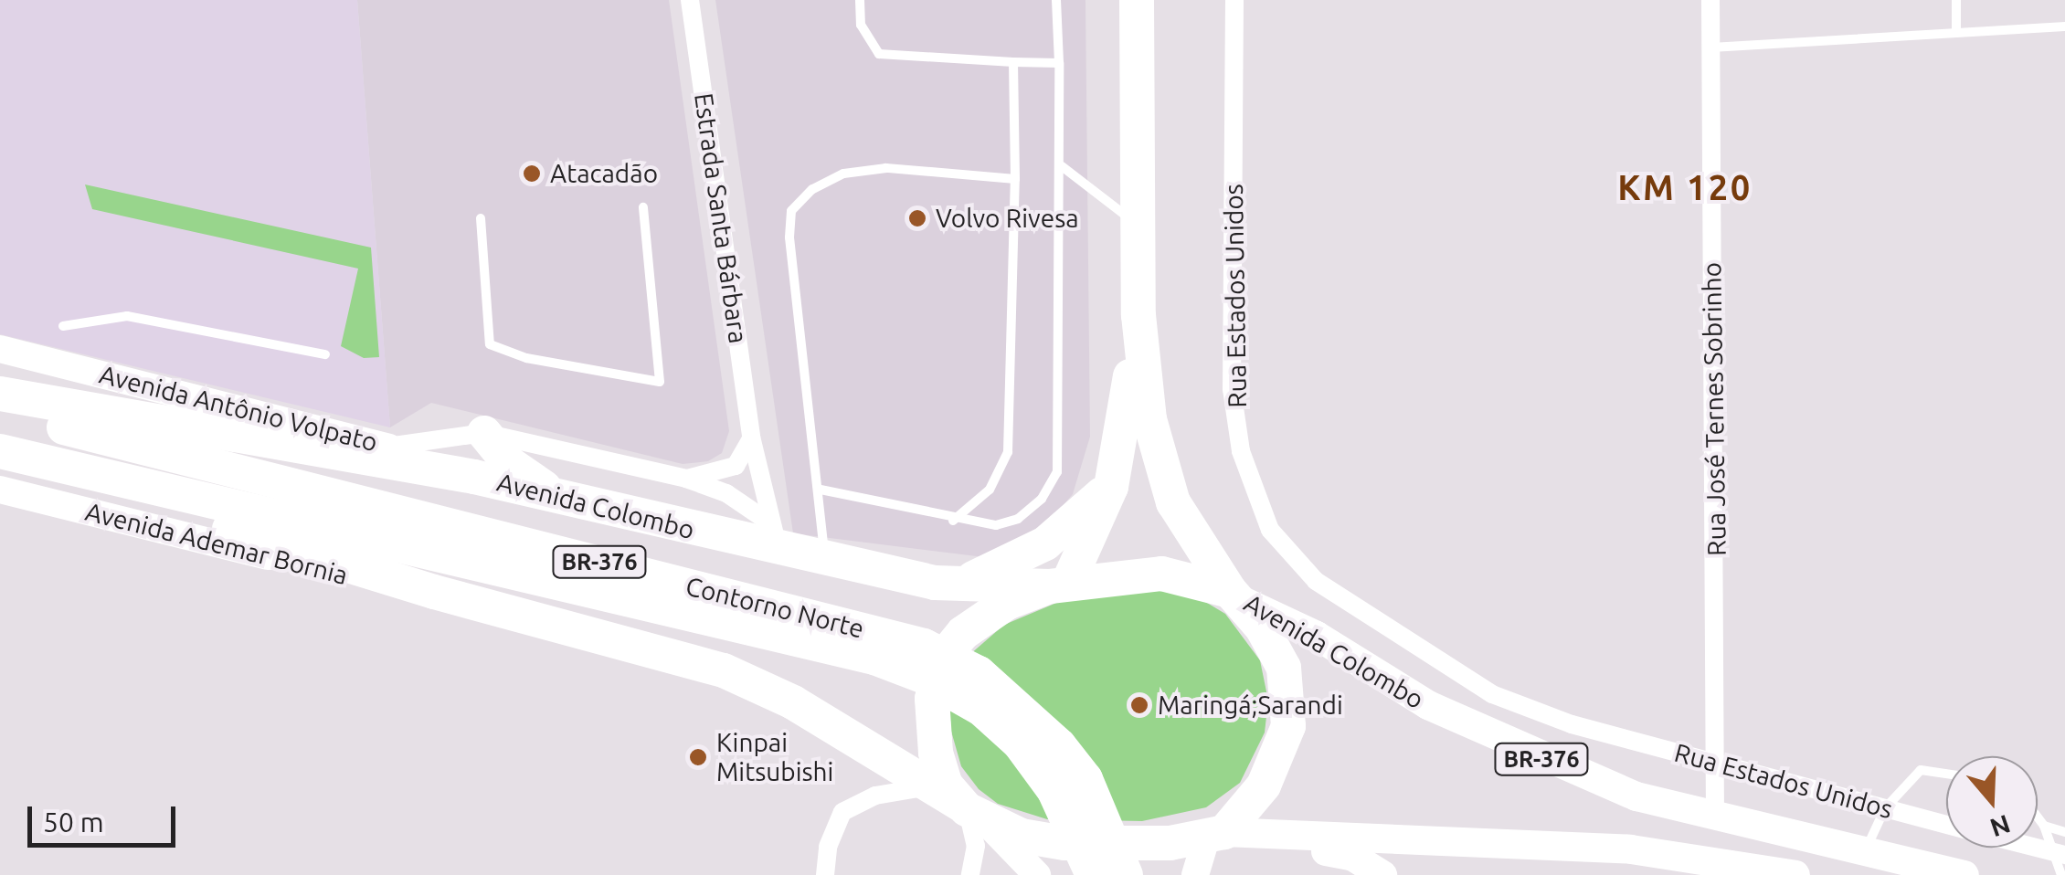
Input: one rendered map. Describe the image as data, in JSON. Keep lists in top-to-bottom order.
{
  "streets": {
    "highway": ["Avenida Colombo", "BR-376", "Contorno Norte"],
    "street": [
      "Estrada Santa Bárbara",
      "Rua Estados Unidos",
      "Avenida Antônio Volpato",
      "Rua José Ternes Sobrinho",
      "Avenida Ademar Bornia"
    ]
  },
  "crossings": [
    ["Estrada Santa Bárbara", "Avenida Colombo"],
    ["Rua Estados Unidos", "Rua José Ternes Sobrinho"],
    ["Avenida Antônio Volpato", "Avenida Colombo"],
    ["Rua José Ternes Sobrinho", "Avenida Colombo"]
  ],
  "districts": ["KM 120"],
  "places": [
    "Atacadão",
    "Volvo Rivesa",
    "Maringá;Sarandi",
    "Kinpai Mitsubishi"
  ],
  "scale_bar": "50 m",
  "north": "bottom"
}
